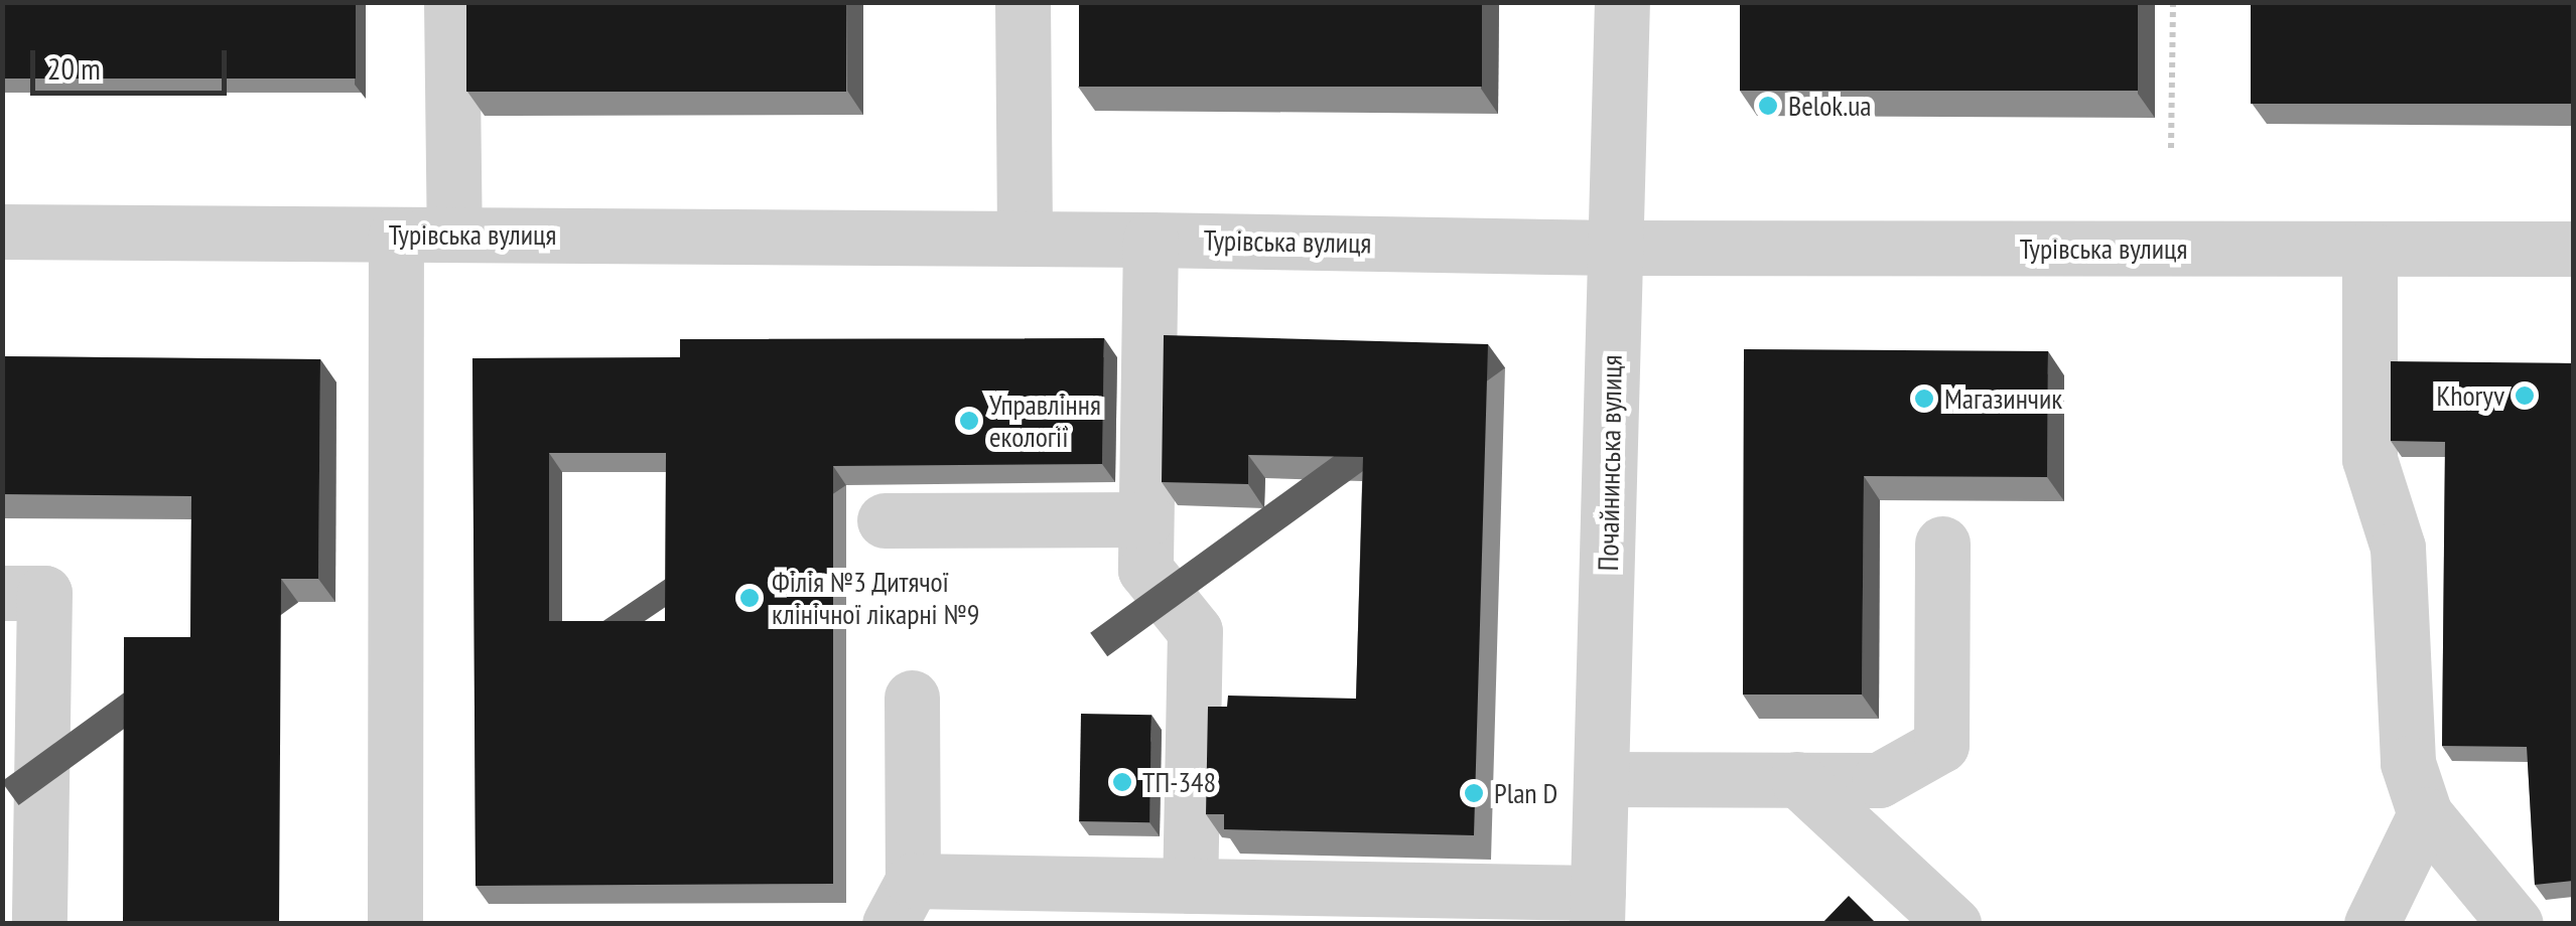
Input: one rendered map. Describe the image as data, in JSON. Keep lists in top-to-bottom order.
{
  "streets": {
    "street": ["Турівська вулиця", "Почайнинська вулиця"]
  },
  "crossings": [
    ["Турівська вулиця", "Почайнинська вулиця"]
  ],
  "places": [
    "Belok.ua",
    "Khoryv",
    "Магазинчик",
    "Управління екології",
    "Філія №3 Дитячої клінічної лікарні №9",
    "ТП-348",
    "Plan D"
  ],
  "scale_bar": "20 m"
}
